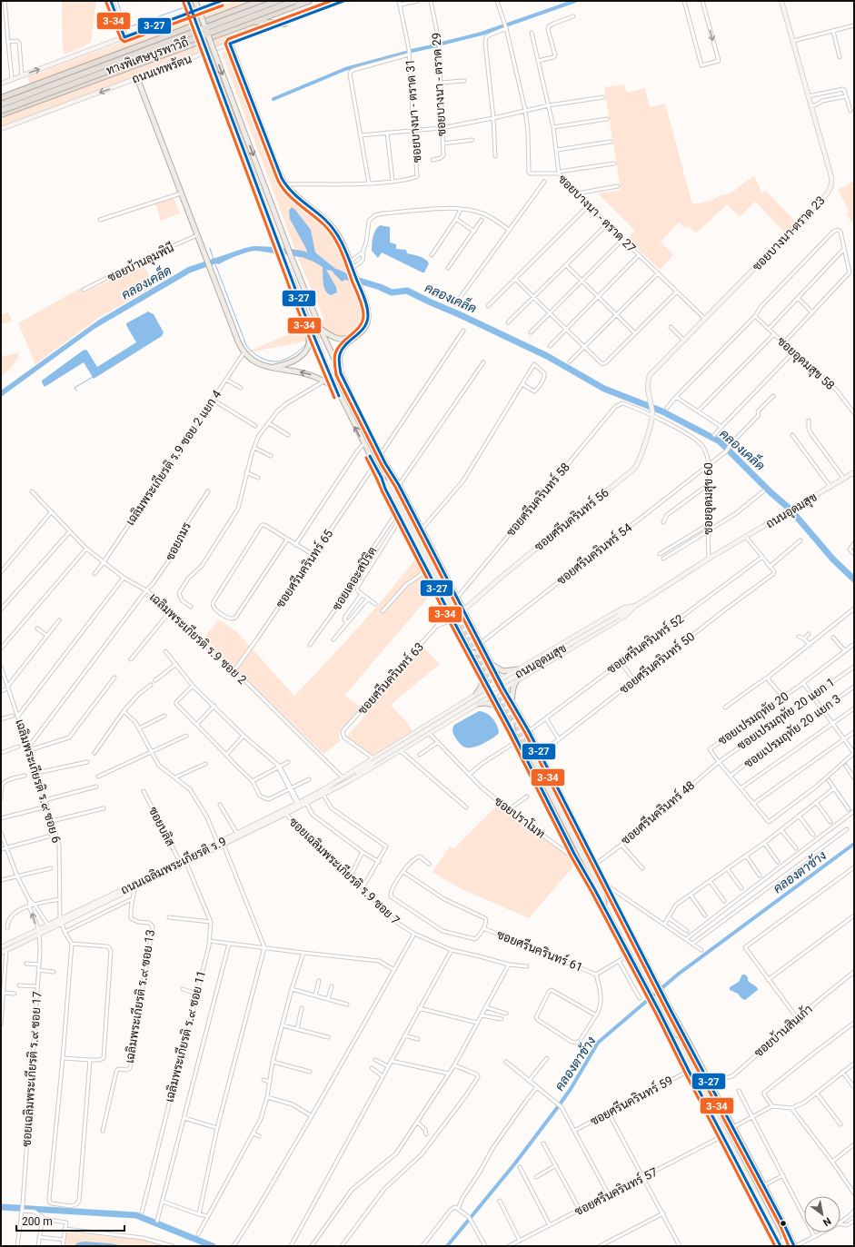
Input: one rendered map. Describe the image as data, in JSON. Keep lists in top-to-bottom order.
{
  "streets": {
    "highway": ["ทางพิเศษบูรพาวิถี", "ถนนเทพรัตน"],
    "main road": [
      "ซอยบางนา-ตราด 23",
      "ถนนอุดมสุข",
      "ซอยศรีนครินทร์ 56",
      "ถนนเฉลิมพระเกียรติ ร.9"
    ],
    "street": [
      "ซอยบางนา - ตราด 29",
      "ซอยบางนา - ตราด 31",
      "ซอยบางนา - ตราด 27",
      "ซอยบ้านลุมพินี",
      "ซอยอุดมสุข 58",
      "เฉลิมพระเกียรติ ร.9 ซอย 2 แยก 4",
      "ซอยอุดมสุข 60",
      "ซอยศรีนครินทร์ 58",
      "ซอยภมร",
      "ซอยศรีนครินทร์ 54",
      "ซอยศรีนครินทร์ 65",
      "ซอยเดอะสปิริต",
      "เฉลิมพระเกียรติ ร.9 ซอย 2",
      "ซอยศรีนครินทร์ 52",
      "ซอยศรีนครินทร์ 50",
      "ซอยศรีนครินทร์ 63",
      "ซอยเปรมฤทัย 20 แยก 1",
      "ซอยเปรมฤทัย 20",
      "ซอยเปรมฤทัย 20 แยก 3",
      "เฉลิมพระเกียรติ ร.๙ ซอย 6",
      "ซอยศรีนครินทร์ 48",
      "ซอยปราโมท",
      "ซอยบลิส",
      "ซอยเฉลิมพระเกียรติ ร.9 ซอย 7",
      "ซอยศรีนครินทร์ 61",
      "เฉลิมพระเกียรติ ร.๙ ซอย 13",
      "ซอยบ้านสินเก้า",
      "เฉลิมพระเกียรติ ร.๙ ซอย 11",
      "ซอยเฉลิมพระเกียรติ ร.๙ ซอย 17",
      "ซอยศรีนครินทร์ 59",
      "ซอยศรีนครินทร์ 57"
    ]
  },
  "crossings": [
    ["ซอยบางนา - ตราด 27", "ซอยบางนา-ตราด 23"],
    ["ซอยบางนา-ตราด 23", "ซอยอุดมสุข 60"],
    ["ซอยบางนา-ตราด 23", "ซอยศรีนครินทร์ 56"],
    ["เฉลิมพระเกียรติ ร.9 ซอย 2 แยก 4", "เฉลิมพระเกียรติ ร.9 ซอย 2"],
    ["ซอยอุดมสุข 60", "ซอยศรีนครินทร์ 58"],
    ["ซอยอุดมสุข 60", "ถนนอุดมสุข"],
    ["ซอยอุดมสุข 60", "ซอยศรีนครินทร์ 56"],
    ["ซอยอุดมสุข 60", "ซอยศรีนครินทร์ 54"],
    ["ถนนอุดมสุข", "ซอยศรีนครินทร์ 63"],
    ["ถนนอุดมสุข", "ถนนเฉลิมพระเกียรติ ร.9"],
    ["ซอยภมร", "เฉลิมพระเกียรติ ร.9 ซอย 2"],
    ["ซอยภมร", "เฉลิมพระเกียรติ ร.๙ ซอย 6"],
    ["ซอยศรีนครินทร์ 65", "เฉลิมพระเกียรติ ร.9 ซอย 2"],
    ["เฉลิมพระเกียรติ ร.9 ซอย 2", "ถนนเฉลิมพระเกียรติ ร.9"],
    ["ซอยศรีนครินทร์ 63", "ถนนเฉลิมพระเกียรติ ร.9"],
    ["ซอยเปรมฤทัย 20 แยก 1", "ซอยเปรมฤทัย 20"],
    ["ซอยเปรมฤทัย 20 แยก 1", "ซอยศรีนครินทร์ 48"],
    ["ซอยเปรมฤทัย 20", "ซอยเปรมฤทัย 20 แยก 3"],
    ["ซอยเปรมฤทัย 20", "ซอยศรีนครินทร์ 48"],
    ["เฉลิมพระเกียรติ ร.๙ ซอย 6", "ถนนเฉลิมพระเกียรติ ร.9"],
    ["ซอยปราโมท", "ถนนเฉลิมพระเกียรติ ร.9"],
    ["ซอยบลิส", "ถนนเฉลิมพระเกียรติ ร.9"],
    ["ถนนเฉลิมพระเกียรติ ร.9", "ซอยเฉลิมพระเกียรติ ร.9 ซอย 7"],
    ["ถนนเฉลิมพระเกียรติ ร.9", "เฉลิมพระเกียรติ ร.๙ ซอย 13"],
    ["ถนนเฉลิมพระเกียรติ ร.9", "เฉลิมพระเกียรติ ร.๙ ซอย 11"],
    ["ถนนเฉลิมพระเกียรติ ร.9", "ซอยเฉลิมพระเกียรติ ร.๙ ซอย 17"]
  ],
  "water": ["คลองเคล็ด", "คลองตาช้าง"],
  "lines": ["transit line 3-27", "transit line 3-34"],
  "scale_bar": "200 m",
  "north": "bottom right"
}
